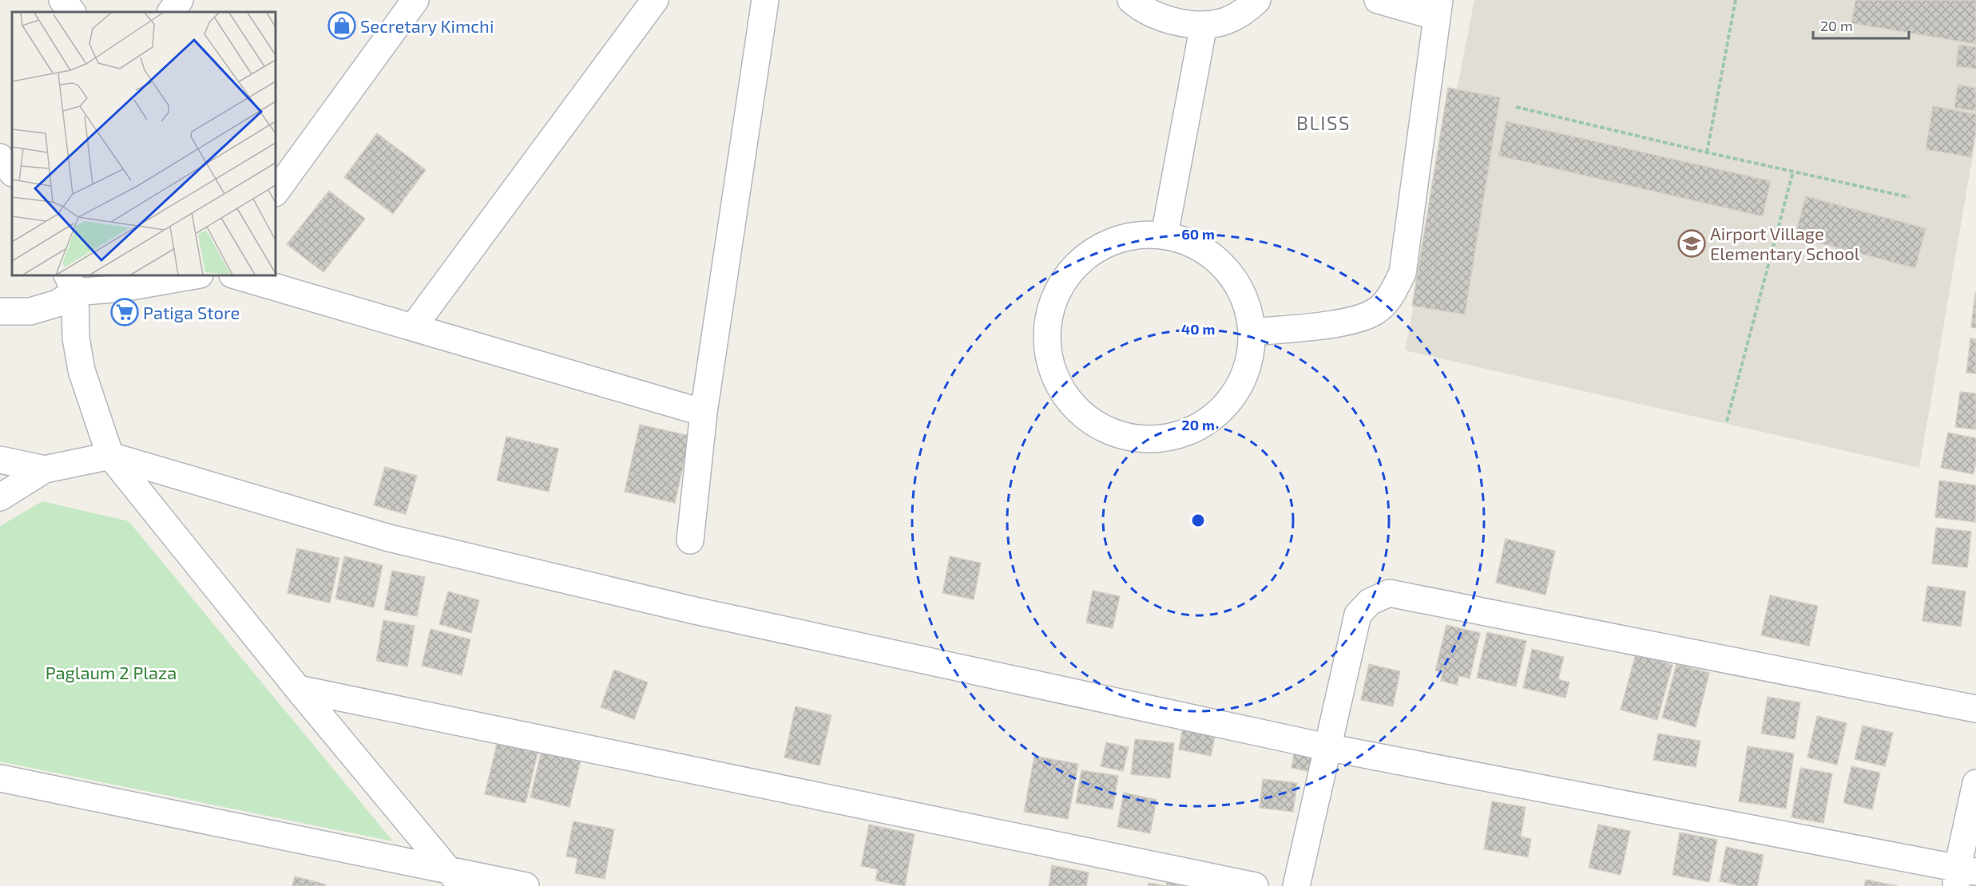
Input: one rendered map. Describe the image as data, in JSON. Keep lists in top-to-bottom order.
{
  "districts": ["BLISS"],
  "parks": ["Paglaum 2 Plaza"],
  "places": {
    "shop": ["Secretary Kimchi"],
    "school or university": ["Airport Village Elementary School"],
    "supermarket": ["Patiga Store"]
  },
  "scale_bar": "20 m",
  "rings": ["60 m", "40 m", "20 m"]
}
